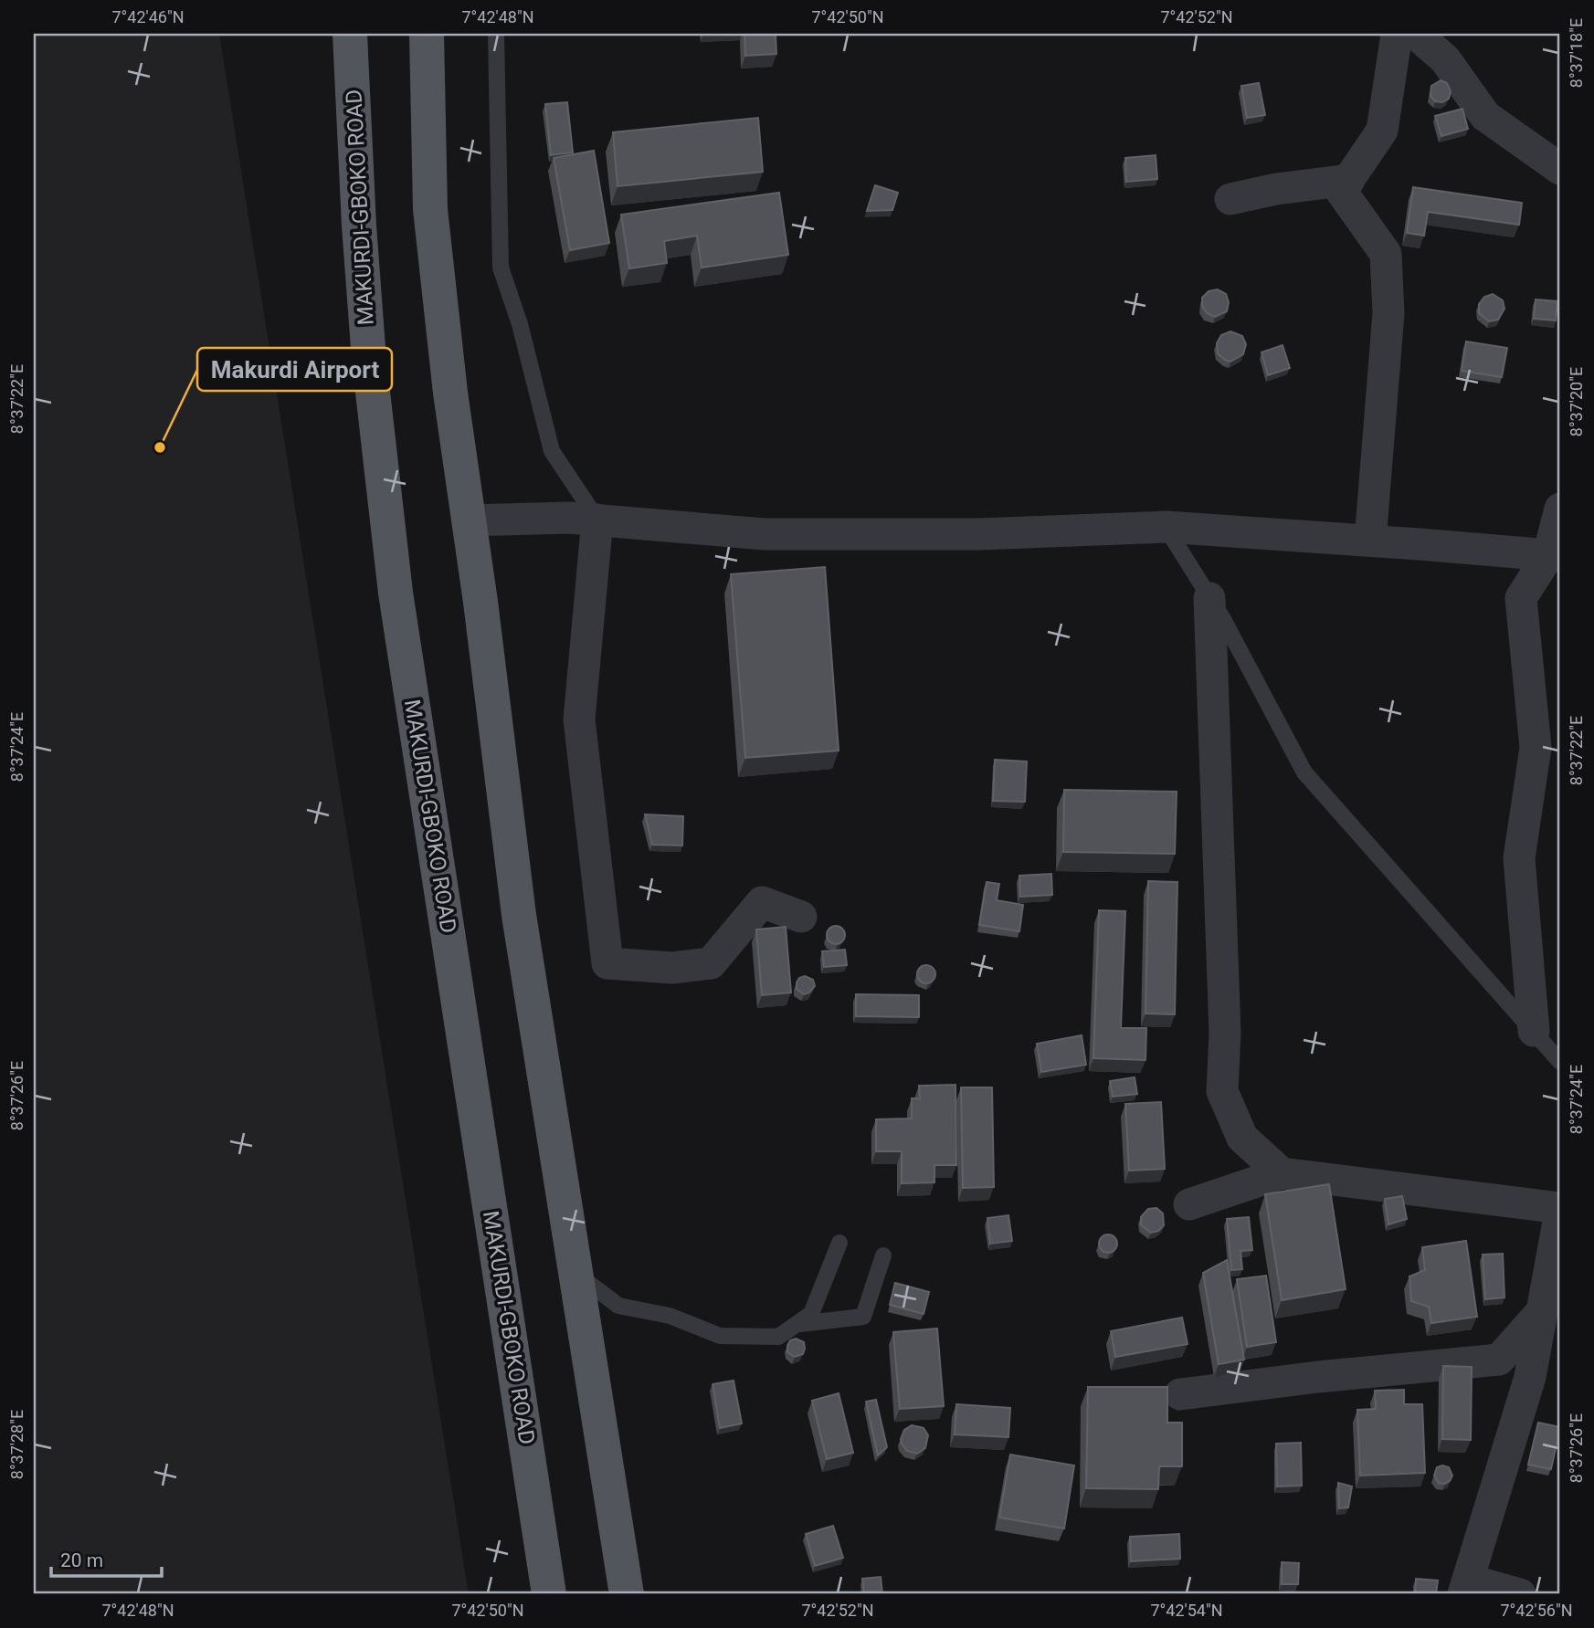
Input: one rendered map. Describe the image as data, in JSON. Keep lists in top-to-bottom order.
{
  "streets": {
    "main road": ["MAKURDI-GBOKO ROAD"]
  },
  "places": ["Makurdi Airport"],
  "scale_bar": "20 m",
  "coordinates": [
    "7°42'46\"N",
    "7°42'48\"N",
    "7°42'50\"N",
    "7°42'52\"N",
    "8°37'18\"E",
    "8°37'22\"E",
    "8°37'20\"E",
    "8°37'24\"E",
    "8°37'26\"E",
    "8°37'28\"E",
    "7°42'54\"N",
    "7°42'56\"N"
  ]
}
